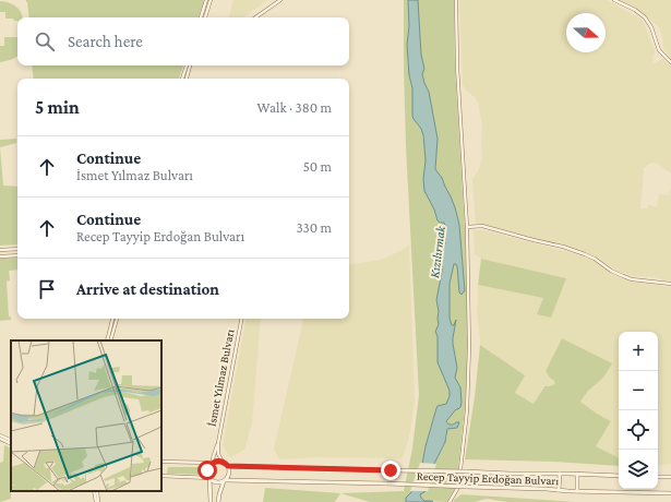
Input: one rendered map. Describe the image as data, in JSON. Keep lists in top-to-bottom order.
{
  "streets": {
    "street": ["İsmet Yılmaz Bulvarı", "Recep Tayyip Erdoğan Bulvarı"]
  },
  "crossings": [
    ["İsmet Yılmaz Bulvarı", "Recep Tayyip Erdoğan Bulvarı"]
  ],
  "water": ["Kızılırmak"],
  "north": "right",
  "page": {
    "search": "Search here",
    "heading": ["5 min", "Walk · 380 m"],
    "list": [
      ["Continue", "İsmet Yılmaz Bulvarı", "50 m"],
      ["Continue", "Recep Tayyip Erdoğan Bulvarı", "330 m"],
      "Arrive at destination"
    ],
    "map_buttons": ["+", "−"]
  }
}
